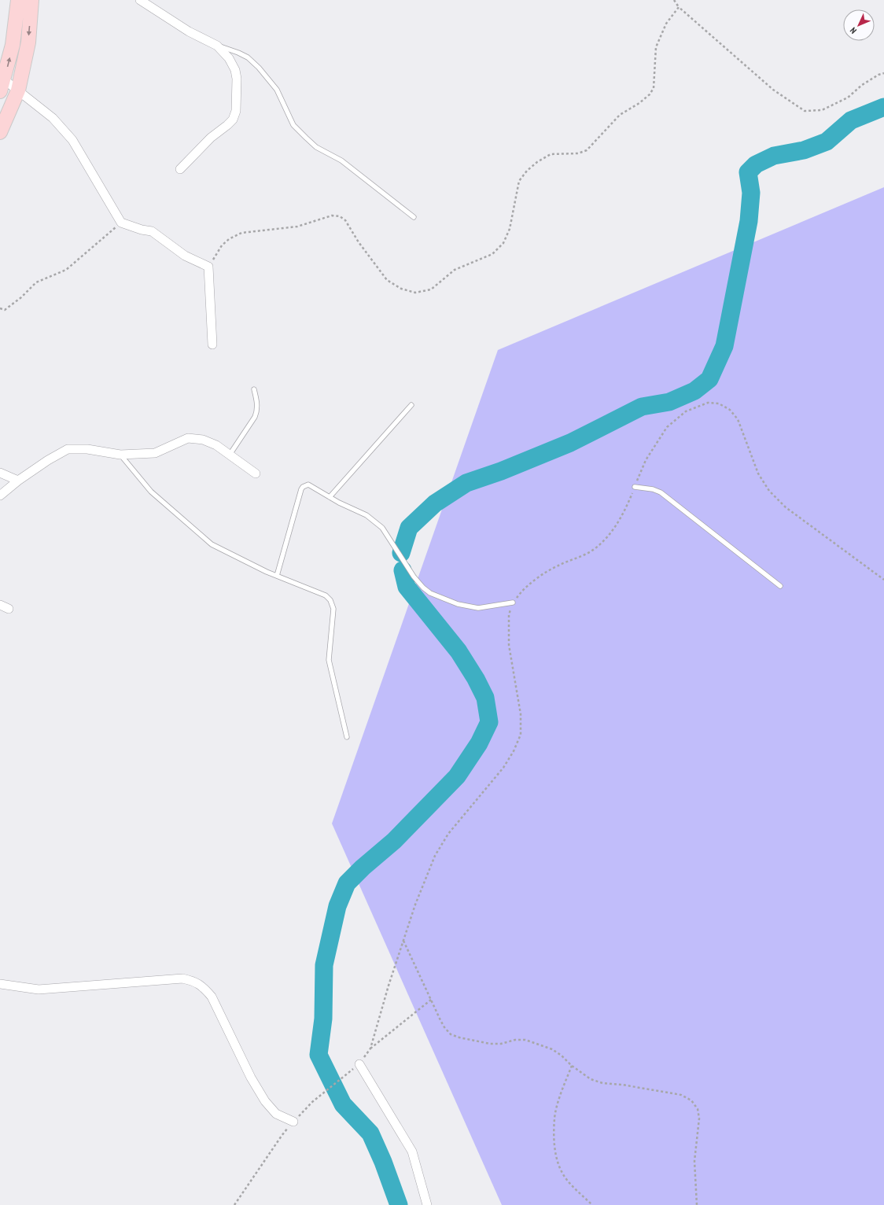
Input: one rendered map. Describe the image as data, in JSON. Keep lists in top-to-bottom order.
{
  "north": "bottom left"
}
